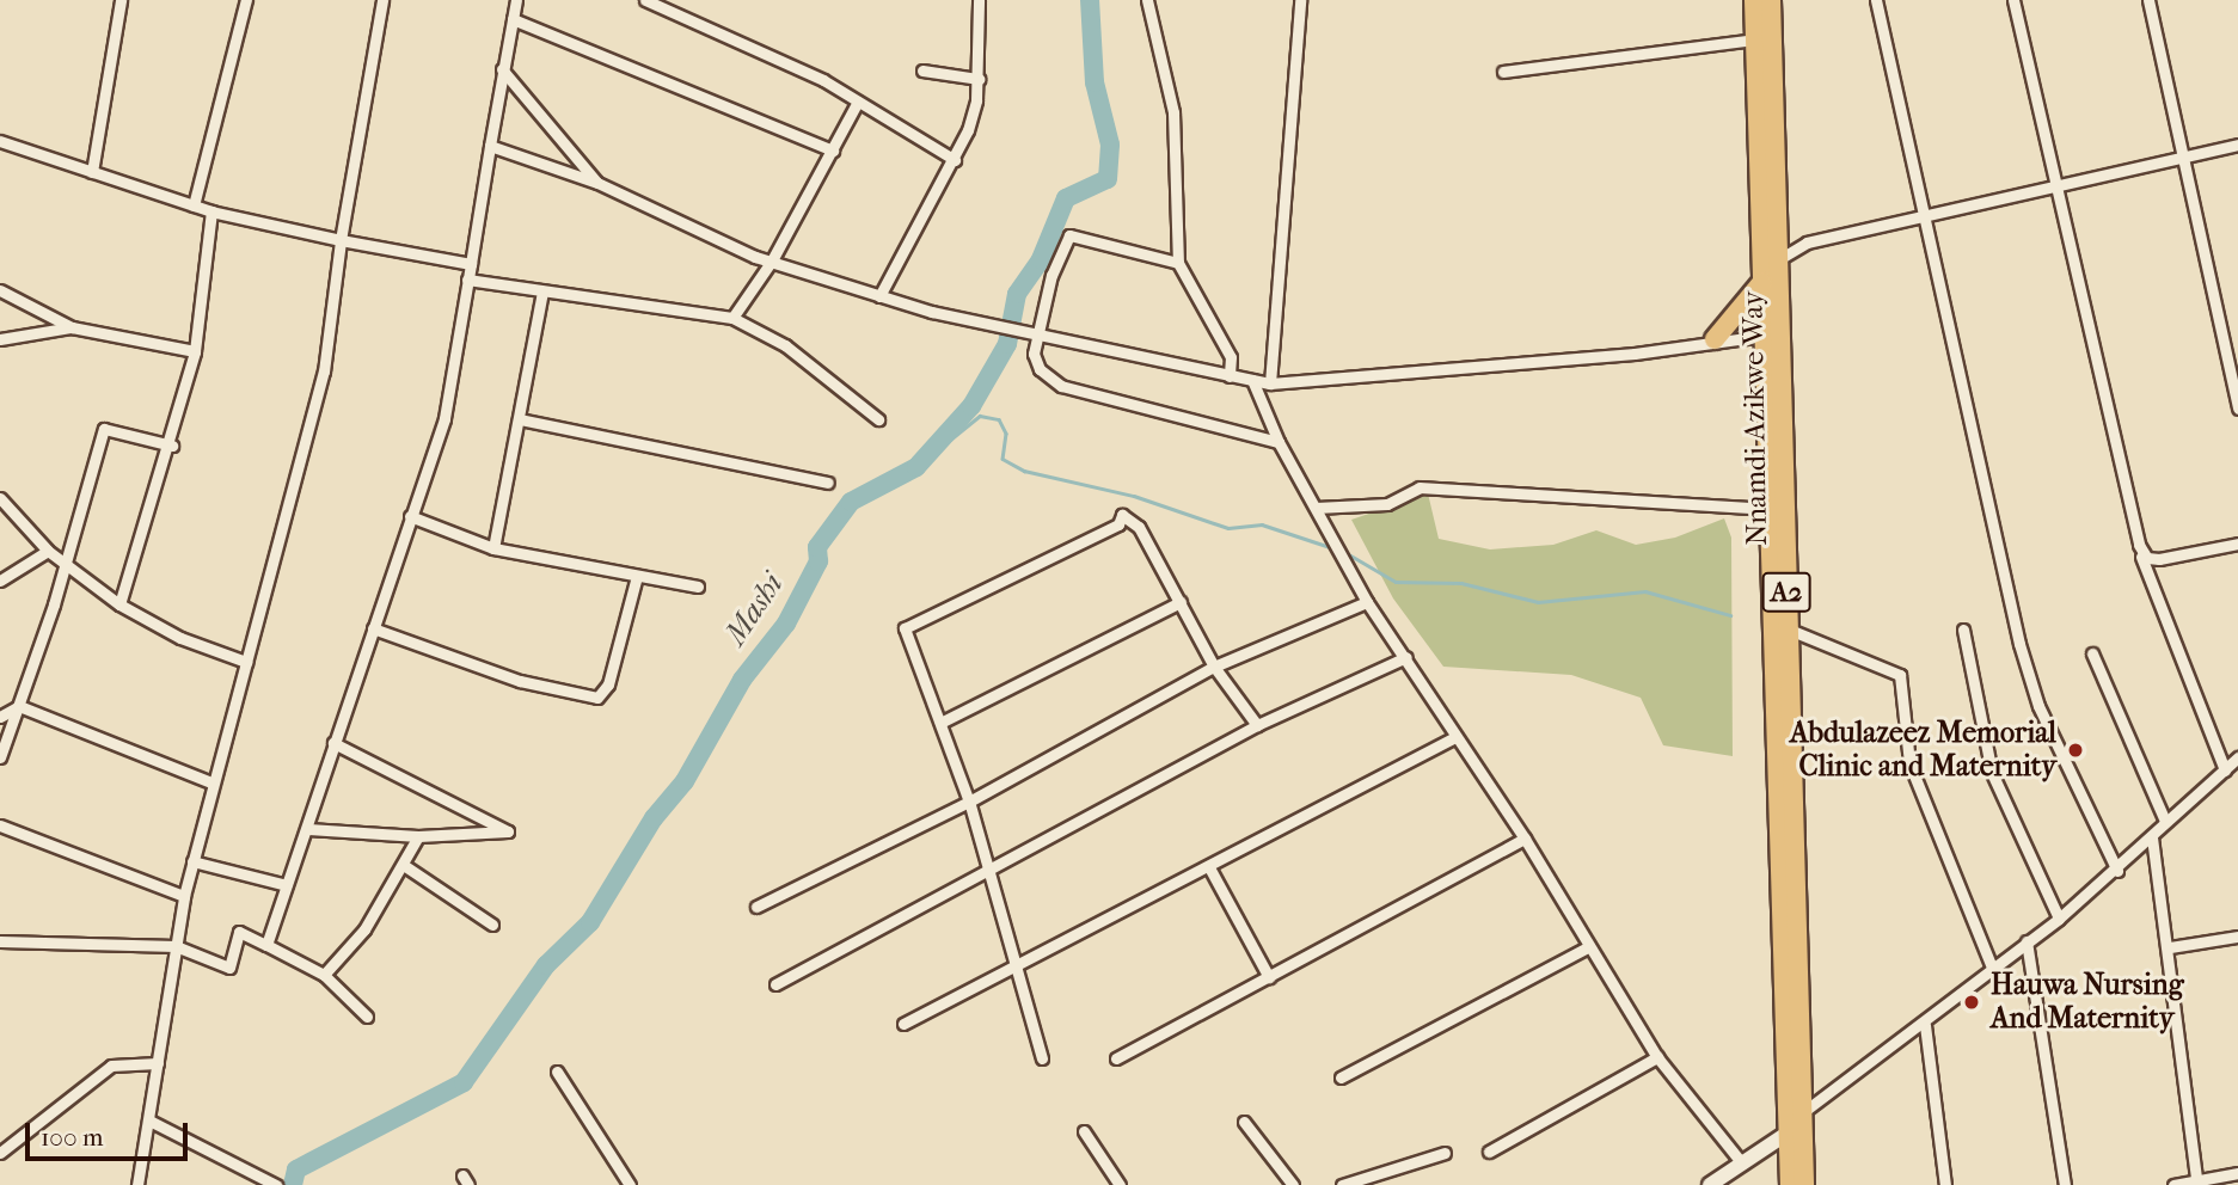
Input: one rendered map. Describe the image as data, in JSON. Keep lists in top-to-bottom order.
{
  "streets": {
    "highway": ["Nnamdi Azikwe Way", "A2"]
  },
  "water": ["Mashi"],
  "places": ["Abdulazeez Memorial Clinic and Maternity", "Hauwa Nursing And Maternity"],
  "scale_bar": "100 m"
}
